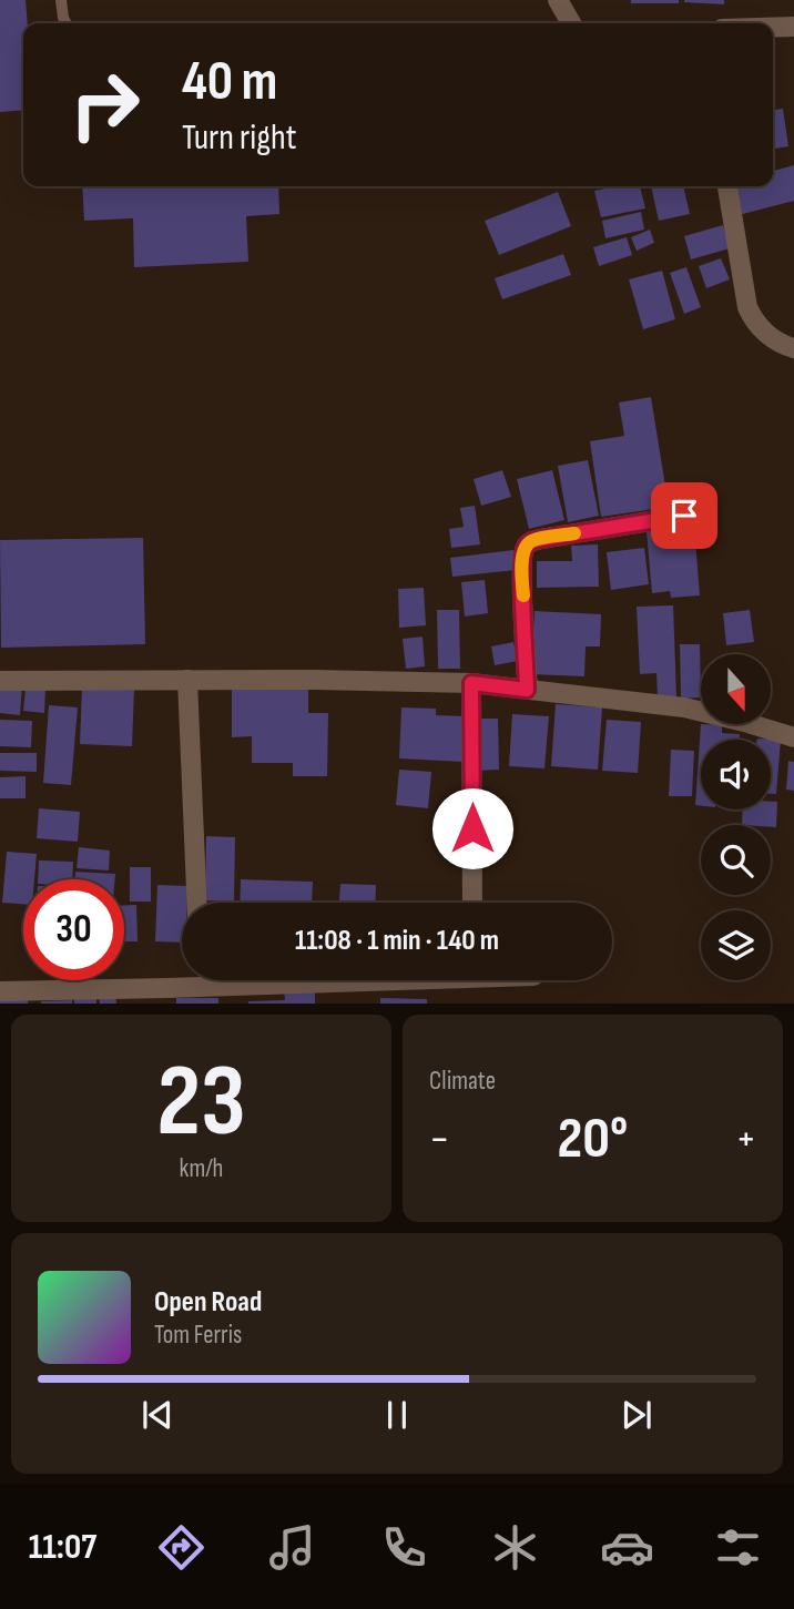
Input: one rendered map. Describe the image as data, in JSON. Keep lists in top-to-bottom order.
{
  "north": "bottom",
  "page": {
    "turn": ["40 m", "Turn right"],
    "limit": "30",
    "trip": "11:08 · 1 min · 140 m",
    "tile": [
      ["23", "km/h"],
      "Climate"
    ],
    "heat": ["−", "20°", "+"],
    "song": ["Open Road", "Tom Ferris"],
    "tabs": "11:07"
  }
}
